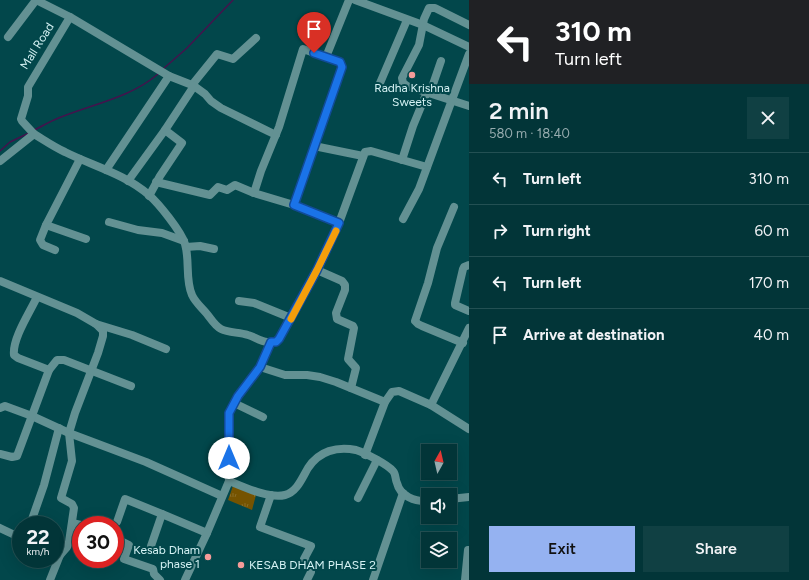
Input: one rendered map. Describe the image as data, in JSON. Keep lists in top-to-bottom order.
{
  "streets": {
    "street": ["Mall Road"]
  },
  "places": ["Radha Krishna Sweets", "Kesab Dham phase 1", "KESAB DHAM PHASE 2"],
  "north": "top",
  "page": {
    "turn": ["310 m", "Turn left"],
    "heading": ["2 min", "580 m · 18:40"],
    "list": [
      {
        "name": "Turn left",
        "value": "310 m"
      },
      {
        "name": "Turn right",
        "value": "60 m"
      },
      {
        "name": "Turn left",
        "value": "170 m"
      },
      {
        "name": "Arrive at destination",
        "value": "40 m"
      }
    ],
    "speed": "22 km/h",
    "limit": "30",
    "buttons": ["Exit", "Share"]
  }
}
